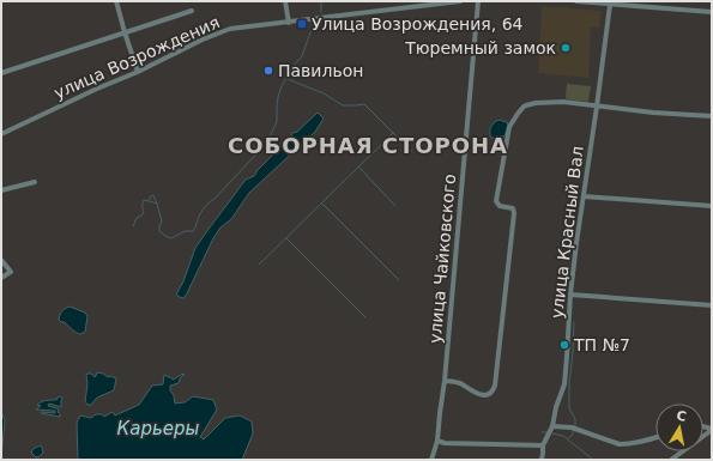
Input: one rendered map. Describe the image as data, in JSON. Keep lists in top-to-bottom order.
{
  "streets": {
    "street": ["улица Возрождения", "улица Красный Вал", "улица Чайковского"]
  },
  "districts": ["СОБОРНАЯ СТОРОНА"],
  "water": ["Карьеры"],
  "places": {
    "transit": ["Улица Возрождения, 64"],
    "other": ["Тюремный замок", "Павильон", "ТП №7"]
  },
  "north": "top"
}
